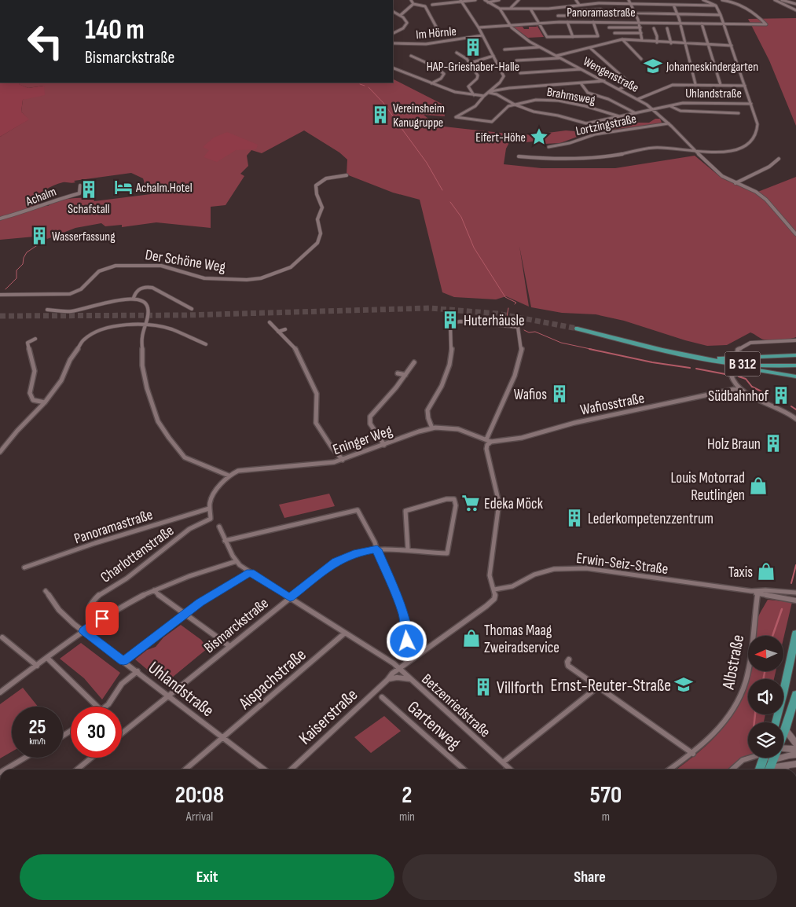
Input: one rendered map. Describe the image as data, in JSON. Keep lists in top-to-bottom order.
{
  "streets": {
    "main road": ["B 312"],
    "street": [
      "Panoramastraße",
      "Im Hörnle",
      "Wengenstraße",
      "Uhlandstraße",
      "Brahmsweg",
      "Lortzingstraße",
      "Achalm",
      "Der Schöne Weg",
      "Wafiosstraße",
      "Eninger Weg",
      "Charlottenstraße",
      "Erwin-Seiz-Straße",
      "Bismarckstraße",
      "Albstraße",
      "Aispachstraße",
      "Betzenriedstraße",
      "Kaiserstraße",
      "Gartenweg"
    ]
  },
  "crossings": [
    ["Panoramastraße", "Wengenstraße"],
    ["Panoramastraße", "Charlottenstraße"],
    ["Wengenstraße", "Uhlandstraße"],
    ["Wengenstraße", "Lortzingstraße"],
    ["Uhlandstraße", "Brahmsweg"],
    ["Uhlandstraße", "Bismarckstraße"],
    ["Uhlandstraße", "Aispachstraße"],
    ["Wafiosstraße", "Eninger Weg"],
    ["Erwin-Seiz-Straße", "Albstraße"],
    ["Erwin-Seiz-Straße", "Kaiserstraße"],
    ["Bismarckstraße", "Betzenriedstraße"],
    ["Aispachstraße", "Betzenriedstraße"],
    ["Betzenriedstraße", "Kaiserstraße"]
  ],
  "places": {
    "building": [
      "HAP-Grieshaber-Halle",
      "Vereinsheim Kanugruppe",
      "Schafstall",
      "Wasserfassung",
      "Huterhäusle",
      "Wafios",
      "Südbahnhof",
      "Holz Braun",
      "Lederkompetenzzentrum",
      "Villforth"
    ],
    "school or university": ["Johanneskindergarten", "Ernst-Reuter-Straße"],
    "place": ["Eifert-Höhe"],
    "hotel": ["Achalm.Hotel"],
    "shop": ["Louis Motorrad Reutlingen", "Taxis", "Thomas Maag Zweiradservice"],
    "supermarket": ["Edeka Möck"]
  },
  "north": "left",
  "page": {
    "turn": ["140 m", "Bismarckstraße"],
    "speed": "25 km/h",
    "limit": "30",
    "eta": [
      "20:08",
      "Arrival",
      "2",
      "min",
      "570",
      "m"
    ],
    "buttons": ["Exit", "Share"]
  }
}
